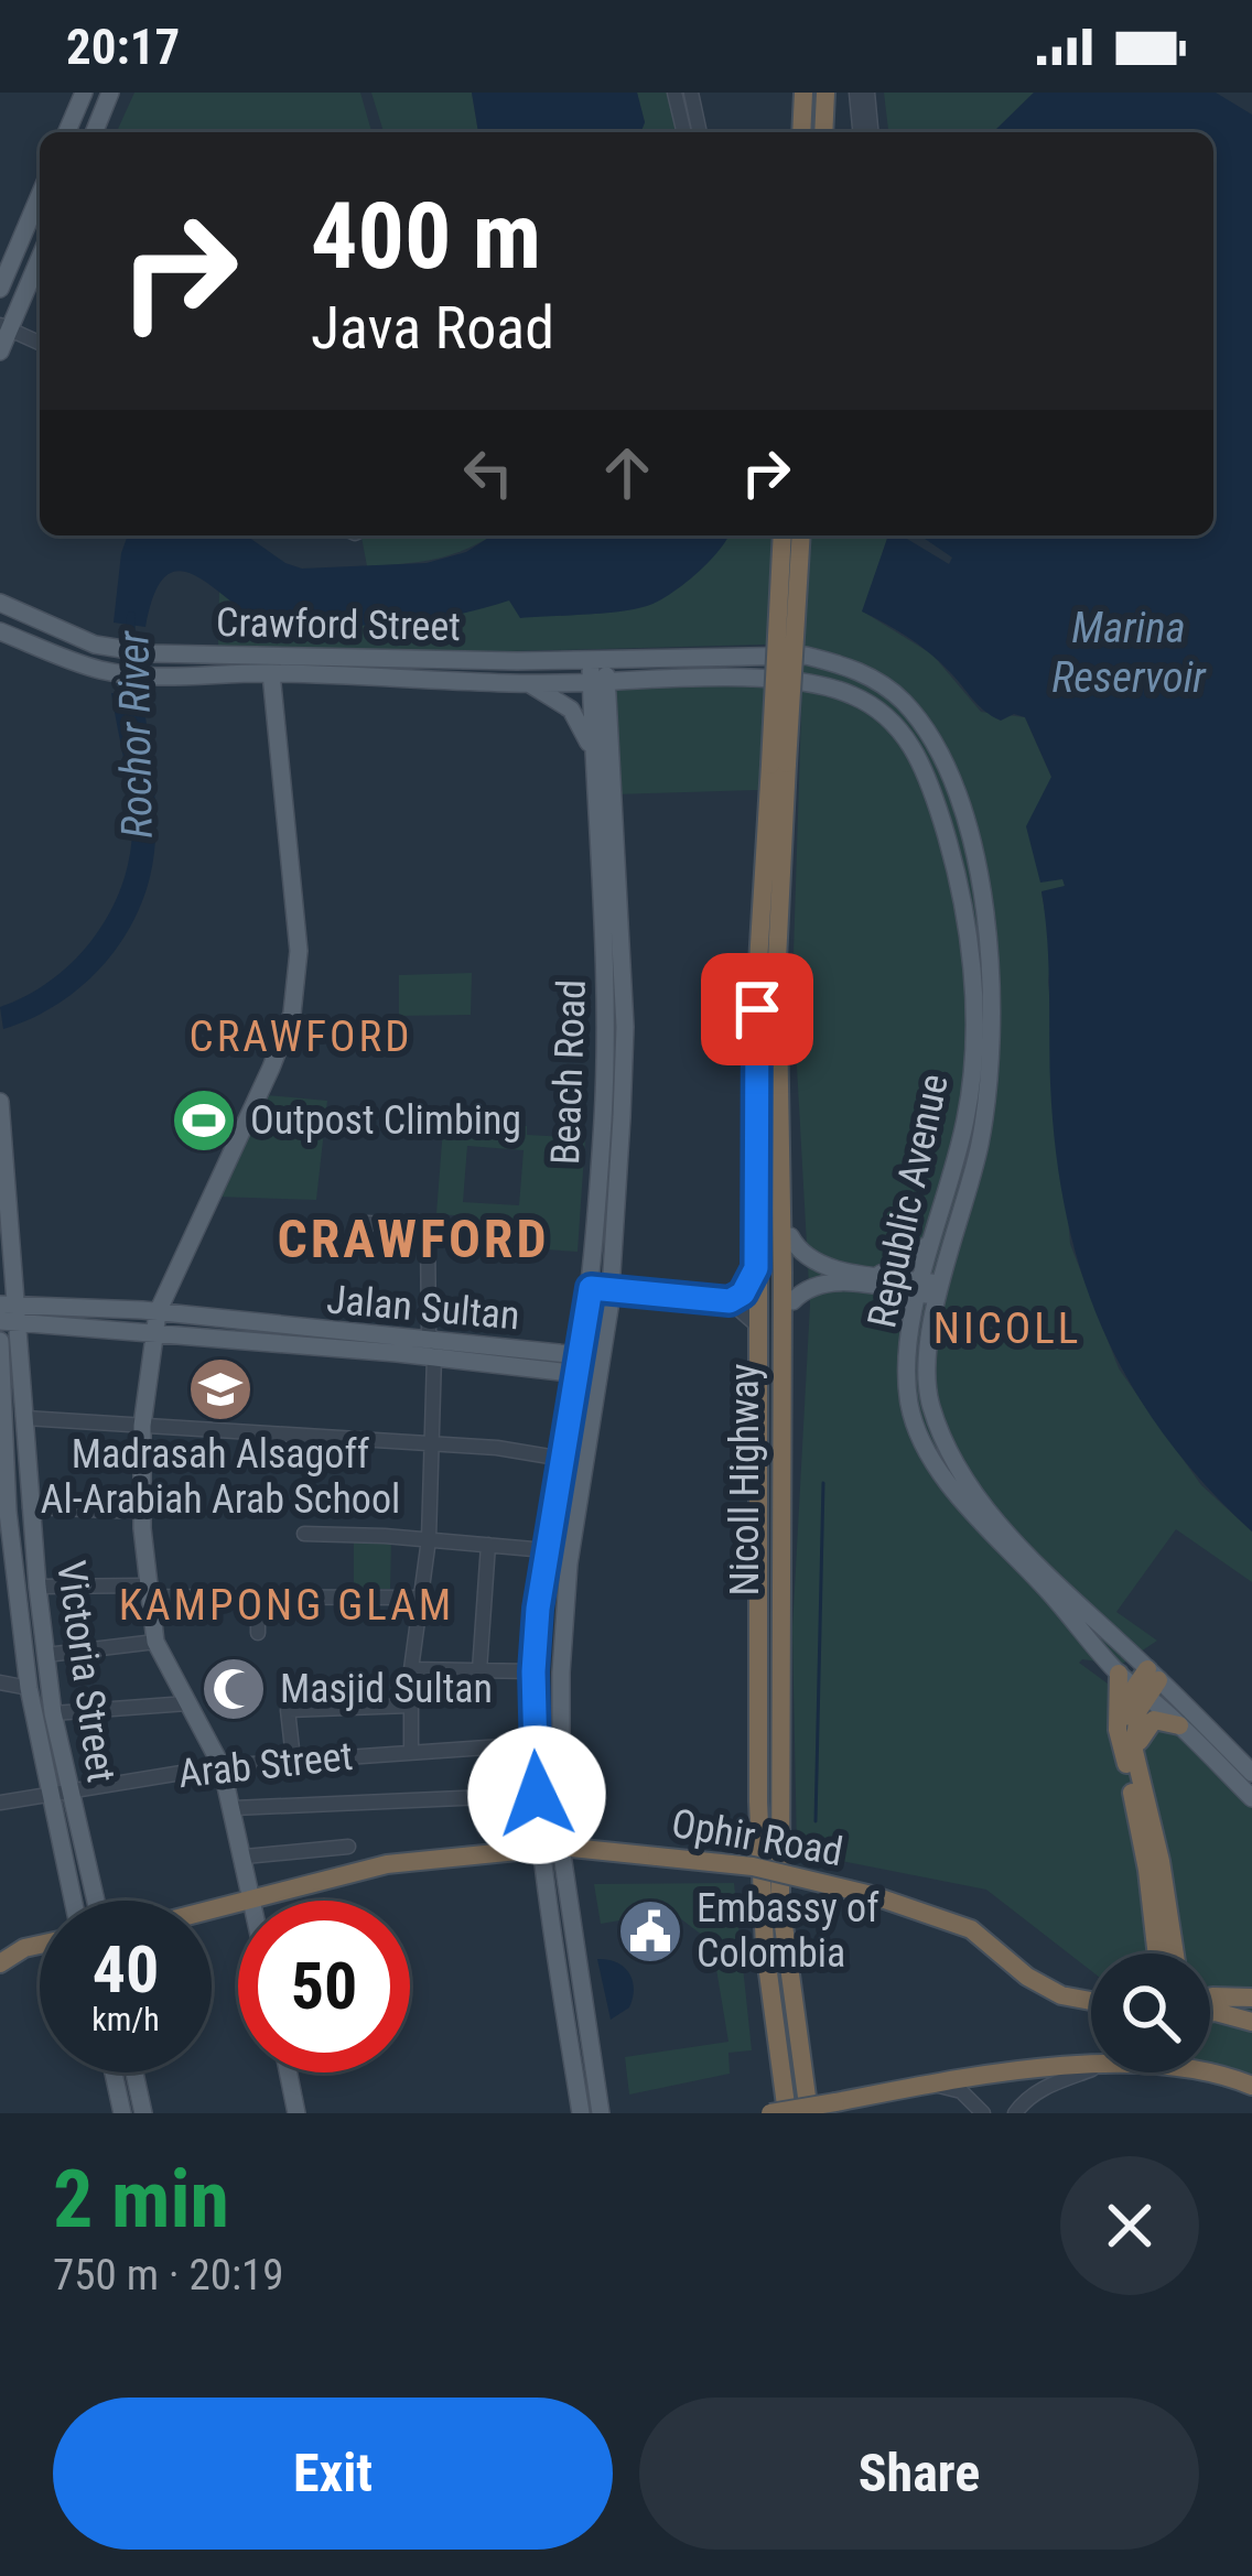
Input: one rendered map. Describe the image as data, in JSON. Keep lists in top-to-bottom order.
{
  "streets": {
    "highway": ["Nicoll Highway", "Ophir Road"],
    "main road": [
      "Crawford Street",
      "Beach Road",
      "Republic Avenue",
      "Jalan Sultan",
      "Victoria Street"
    ],
    "street": ["Arab Street"]
  },
  "crossings": [
    ["Crawford Street", "Beach Road"],
    ["Crawford Street", "Republic Avenue"],
    ["Beach Road", "Republic Avenue"],
    ["Beach Road", "Jalan Sultan"],
    ["Beach Road", "Arab Street"],
    ["Beach Road", "Ophir Road"],
    ["Jalan Sultan", "Victoria Street"],
    ["Victoria Street", "Arab Street"]
  ],
  "districts": [
    "CRAWFORD",
    "CRAWFORD",
    "NICOLL",
    "KAMPONG GLAM"
  ],
  "water": ["Marina Reservoir", "Rochor River"],
  "places": {
    "sports": ["Outpost Climbing"],
    "school or university": ["Madrasah Alsagoff Al-Arabiah Arab School"],
    "mosque": ["Masjid Sultan"],
    "public building": ["Embassy of Colombia"]
  },
  "page": {
    "status": "20:17",
    "turn": ["400 m", "Java Road"],
    "speed": "40 km/h",
    "limit": "50",
    "heading": ["2 min", "750 m · 20:19"],
    "buttons": ["Exit", "Share"]
  }
}
